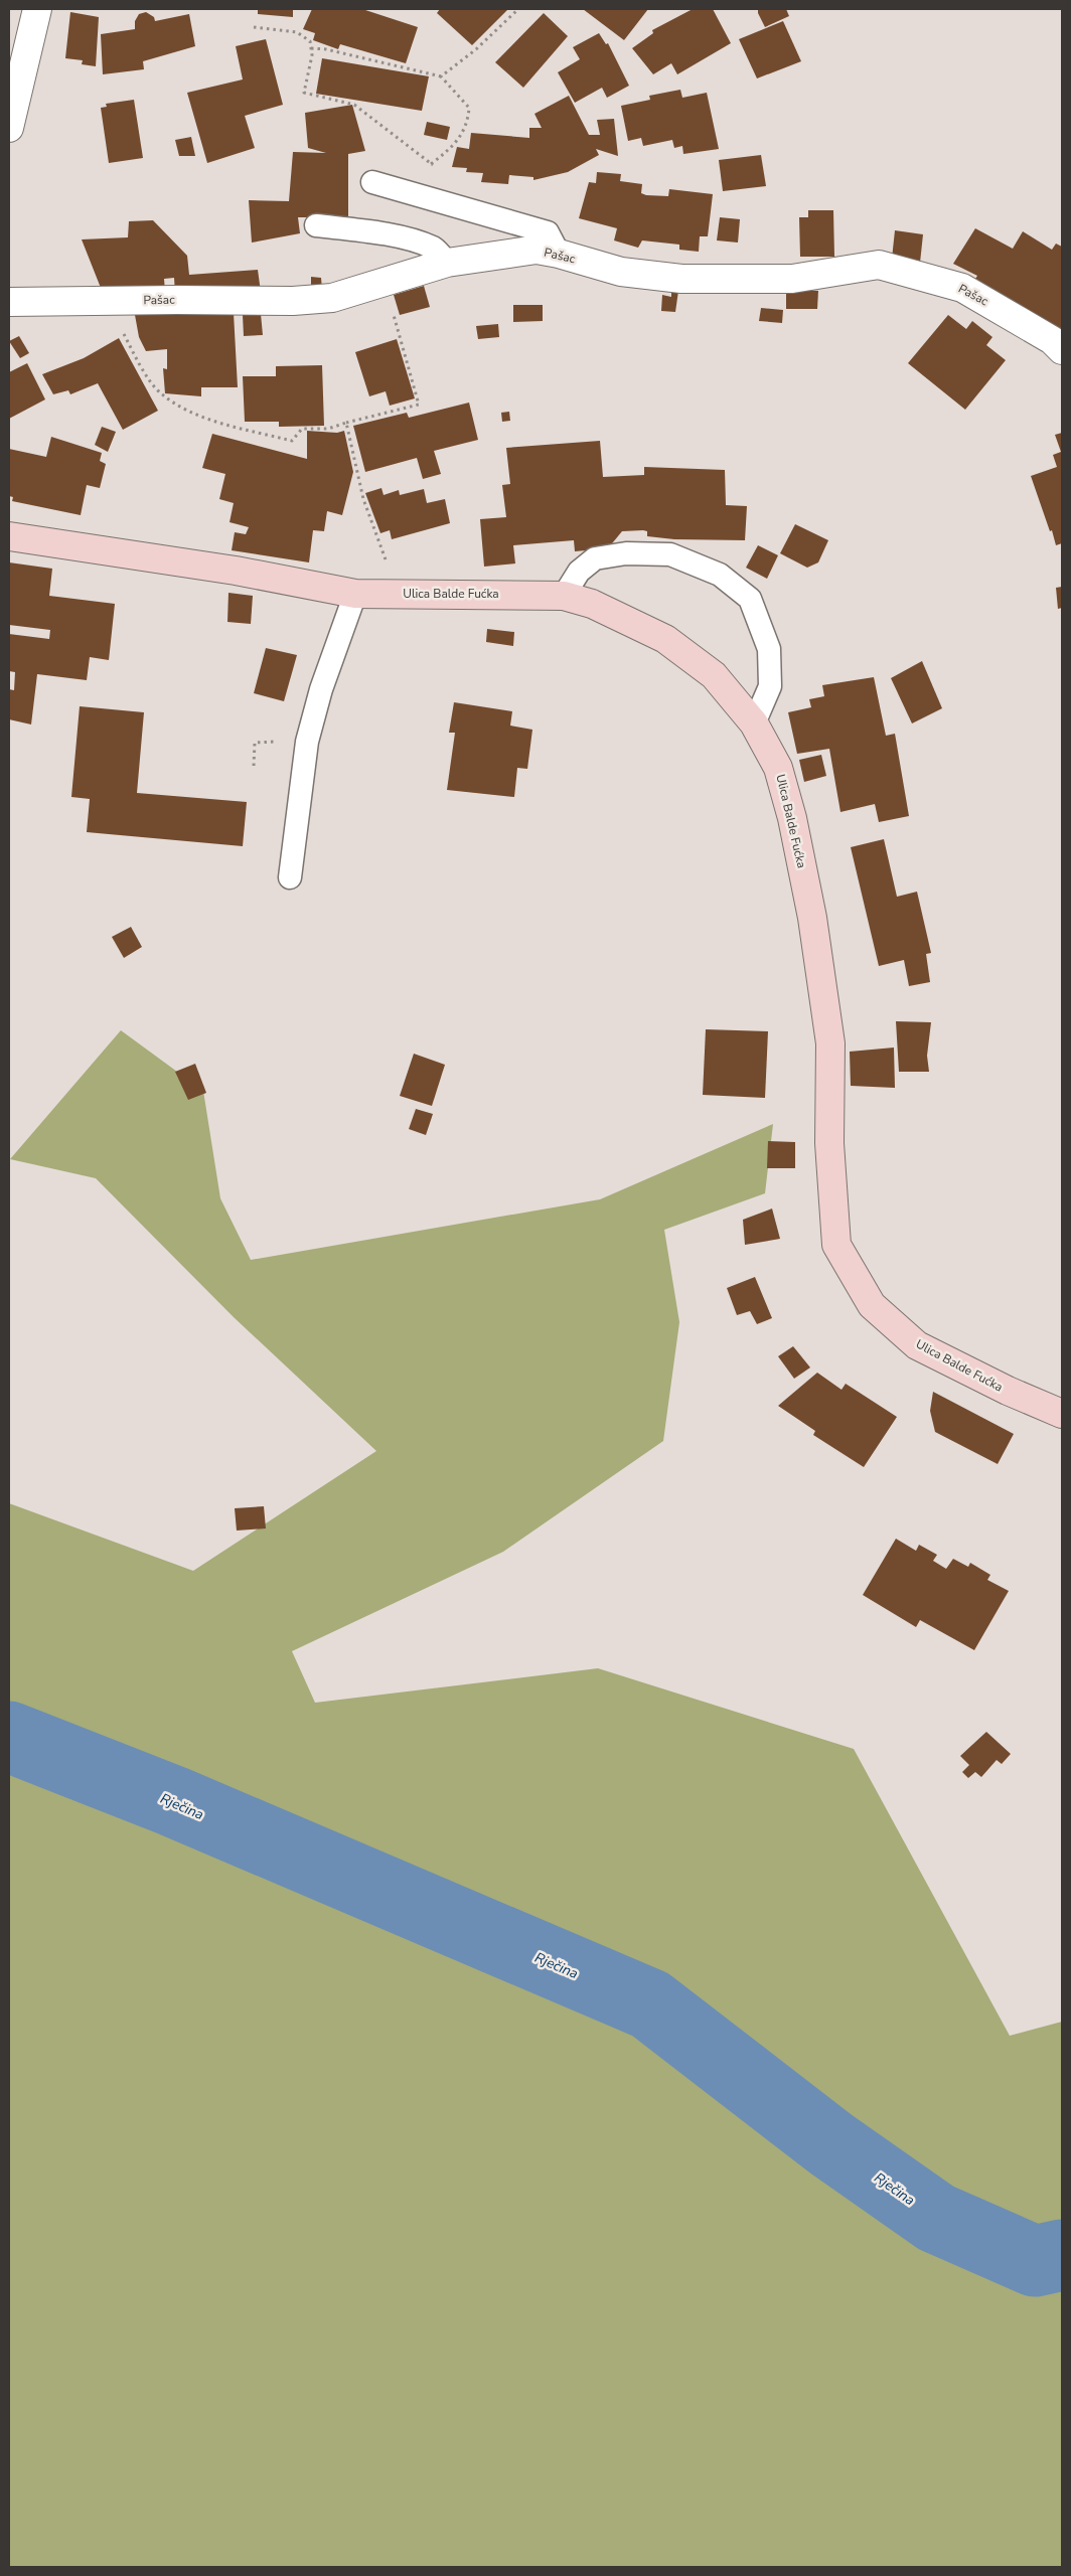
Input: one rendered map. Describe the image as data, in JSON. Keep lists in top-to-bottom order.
{
  "streets": {
    "main road": ["Ulica Balde Fućka"],
    "street": ["Pašac"]
  },
  "water": ["Rječina"]
}
